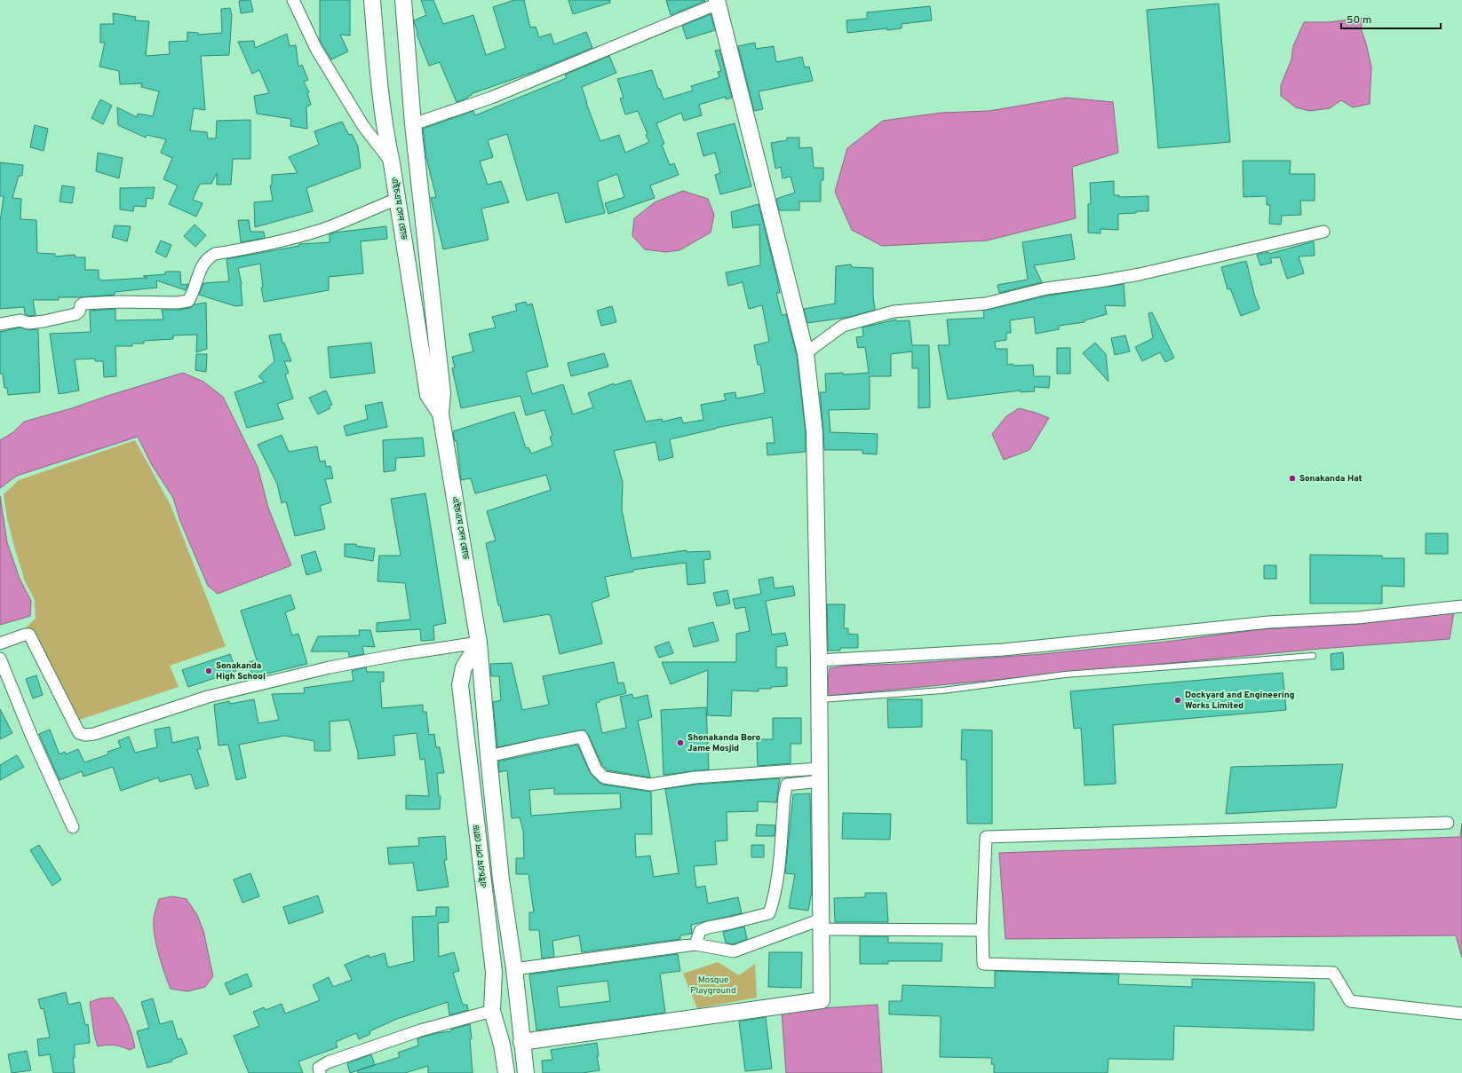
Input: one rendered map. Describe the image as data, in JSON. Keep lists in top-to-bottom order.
{
  "streets": {
    "main road": ["এইচএম সেন রোড"]
  },
  "parks": ["Mosque Playground"],
  "places": [
    "Sonakanda Hat",
    "Sonakanda High School",
    "Dockyard and Engineering Works Limited",
    "Shonakanda Boro Jame Mosjid"
  ],
  "scale_bar": "50 m"
}
